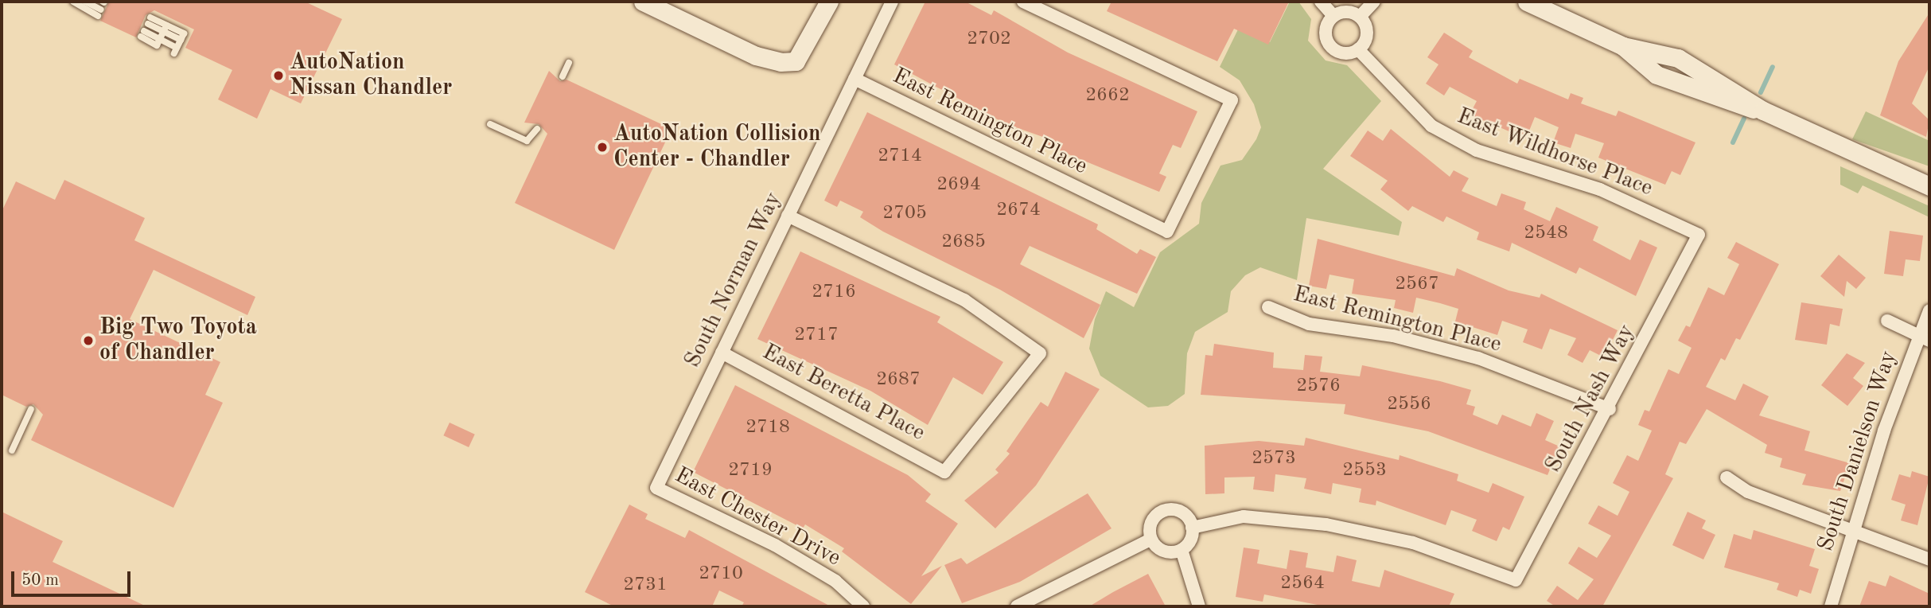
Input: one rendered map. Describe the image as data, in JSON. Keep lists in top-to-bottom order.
{
  "streets": {
    "street": [
      "East Remington Place",
      "East Wildhorse Place",
      "South Norman Way",
      "East Beretta Place",
      "South Nash Way",
      "South Danielson Way",
      "East Chester Drive"
    ]
  },
  "crossings": [
    ["East Remington Place", "South Norman Way"],
    ["East Remington Place", "South Nash Way"],
    ["East Wildhorse Place", "South Nash Way"],
    ["South Norman Way", "East Beretta Place"],
    ["South Norman Way", "East Chester Drive"]
  ],
  "places": ["AutoNation Nissan Chandler", "AutoNation Collision Center - Chandler", "Big Two Toyota of Chandler"],
  "house_numbers": [
    "2702",
    "2662",
    "2714",
    "2694",
    "2674",
    "2705",
    "2548",
    "2685",
    "2567",
    "2716",
    "2717",
    "2687",
    "2576",
    "2556",
    "2718",
    "2573",
    "2719",
    "2553",
    "2710",
    "2564",
    "2731"
  ],
  "scale_bar": "50 m"
}
